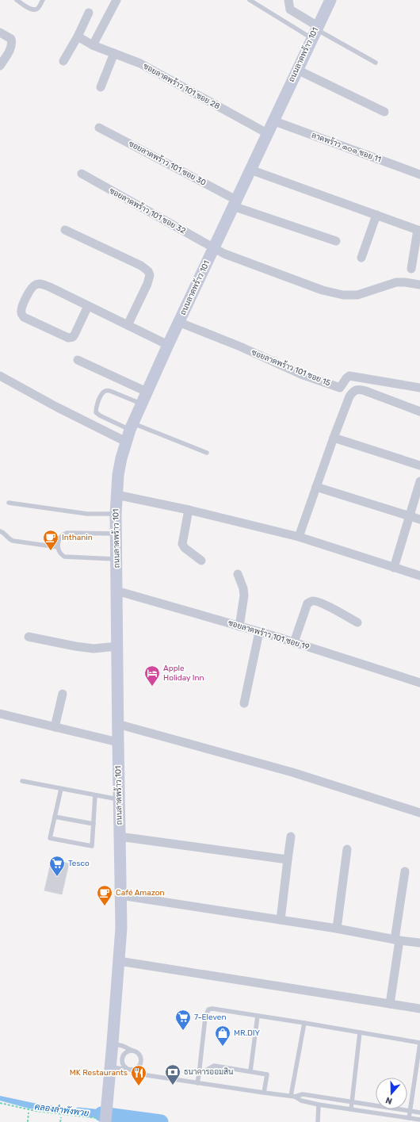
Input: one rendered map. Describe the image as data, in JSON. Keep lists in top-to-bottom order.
{
  "streets": {
    "street": [
      "ถนนลาดพร้าว 101",
      "ซอยลาดพร้าว 101 ซอย 28",
      "ลาดพร้าว ๑๐๑ ซอย 11",
      "ซอยลาดพร้าว 101 ซอย 30",
      "ซอยลาดพร้าว 101 ซอย 32",
      "ซอยลาดพร้าว 101 ซอย 15",
      "ซอยลาดพร้าว 101 ซอย 19"
    ]
  },
  "crossings": [
    ["ถนนลาดพร้าว 101", "ซอยลาดพร้าว 101 ซอย 28"],
    ["ถนนลาดพร้าว 101", "ลาดพร้าว ๑๐๑ ซอย 11"],
    ["ถนนลาดพร้าว 101", "ซอยลาดพร้าว 101 ซอย 30"],
    ["ถนนลาดพร้าว 101", "ซอยลาดพร้าว 101 ซอย 32"],
    ["ถนนลาดพร้าว 101", "ซอยลาดพร้าว 101 ซอย 15"],
    ["ถนนลาดพร้าว 101", "ซอยลาดพร้าว 101 ซอย 19"]
  ],
  "water": ["คลองลำพังพวย"],
  "places": {
    "cafe": ["Inthanin", "Café Amazon"],
    "hotel": ["Apple Holiday Inn"],
    "supermarket": ["Tesco", "7-Eleven"],
    "shop": ["MR.DIY"],
    "bank": ["ธนาคารออมสิน"],
    "restaurant": ["MK Restaurants"]
  },
  "north": "bottom"
}
